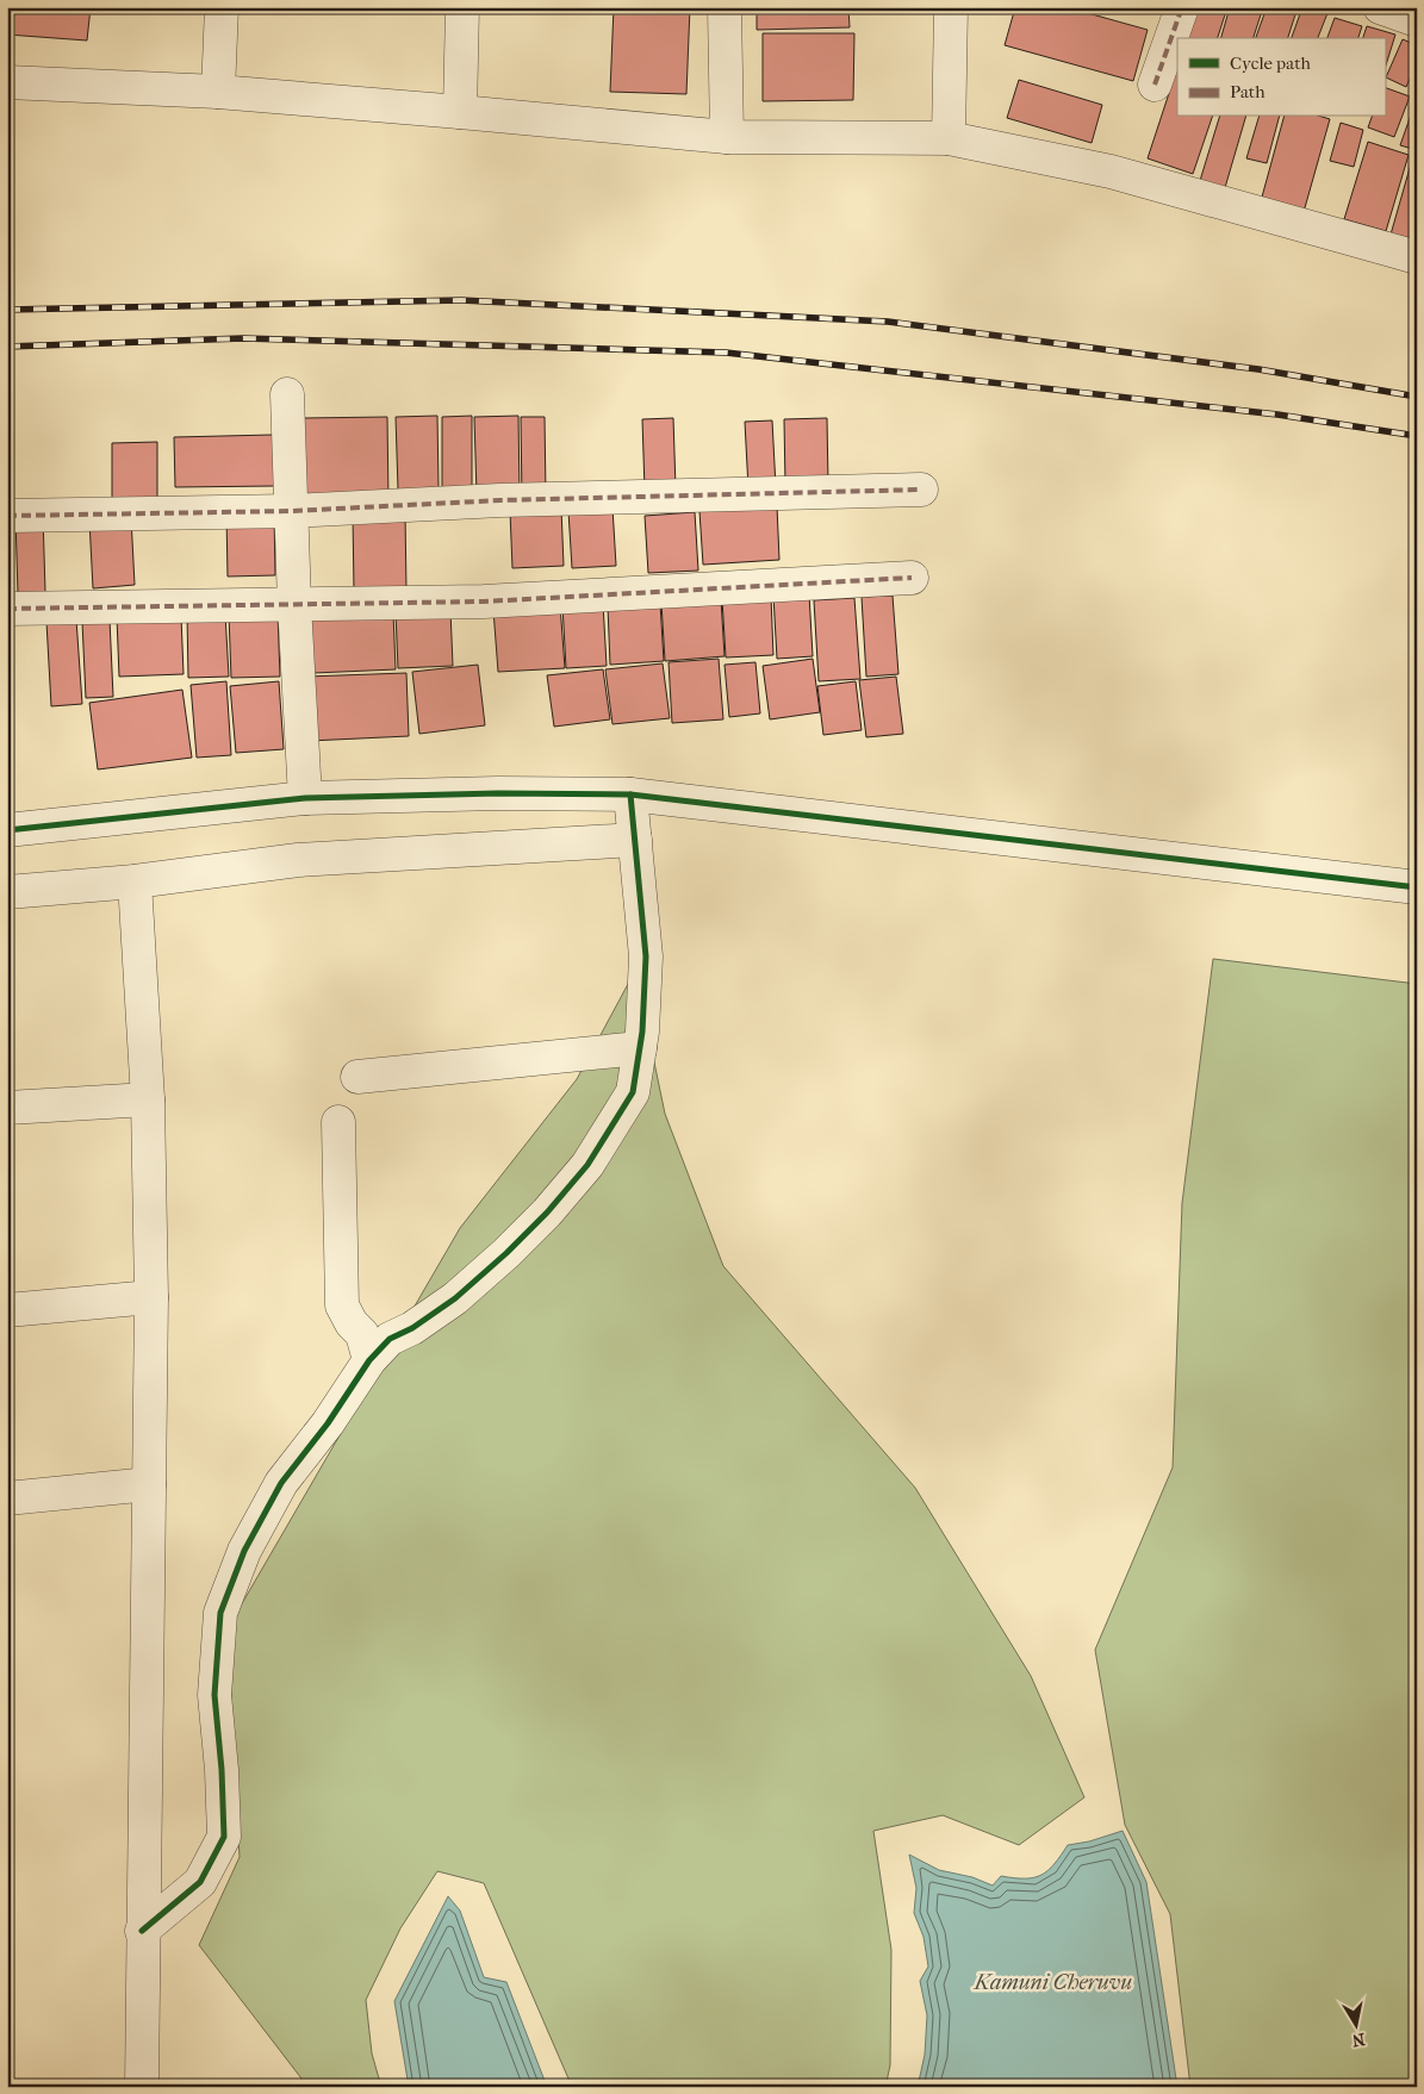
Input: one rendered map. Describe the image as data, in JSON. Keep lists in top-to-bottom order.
{
  "water": ["Kamuni Cheruvu"],
  "legend": ["Cycle path", "Path"],
  "north": "bottom"
}
